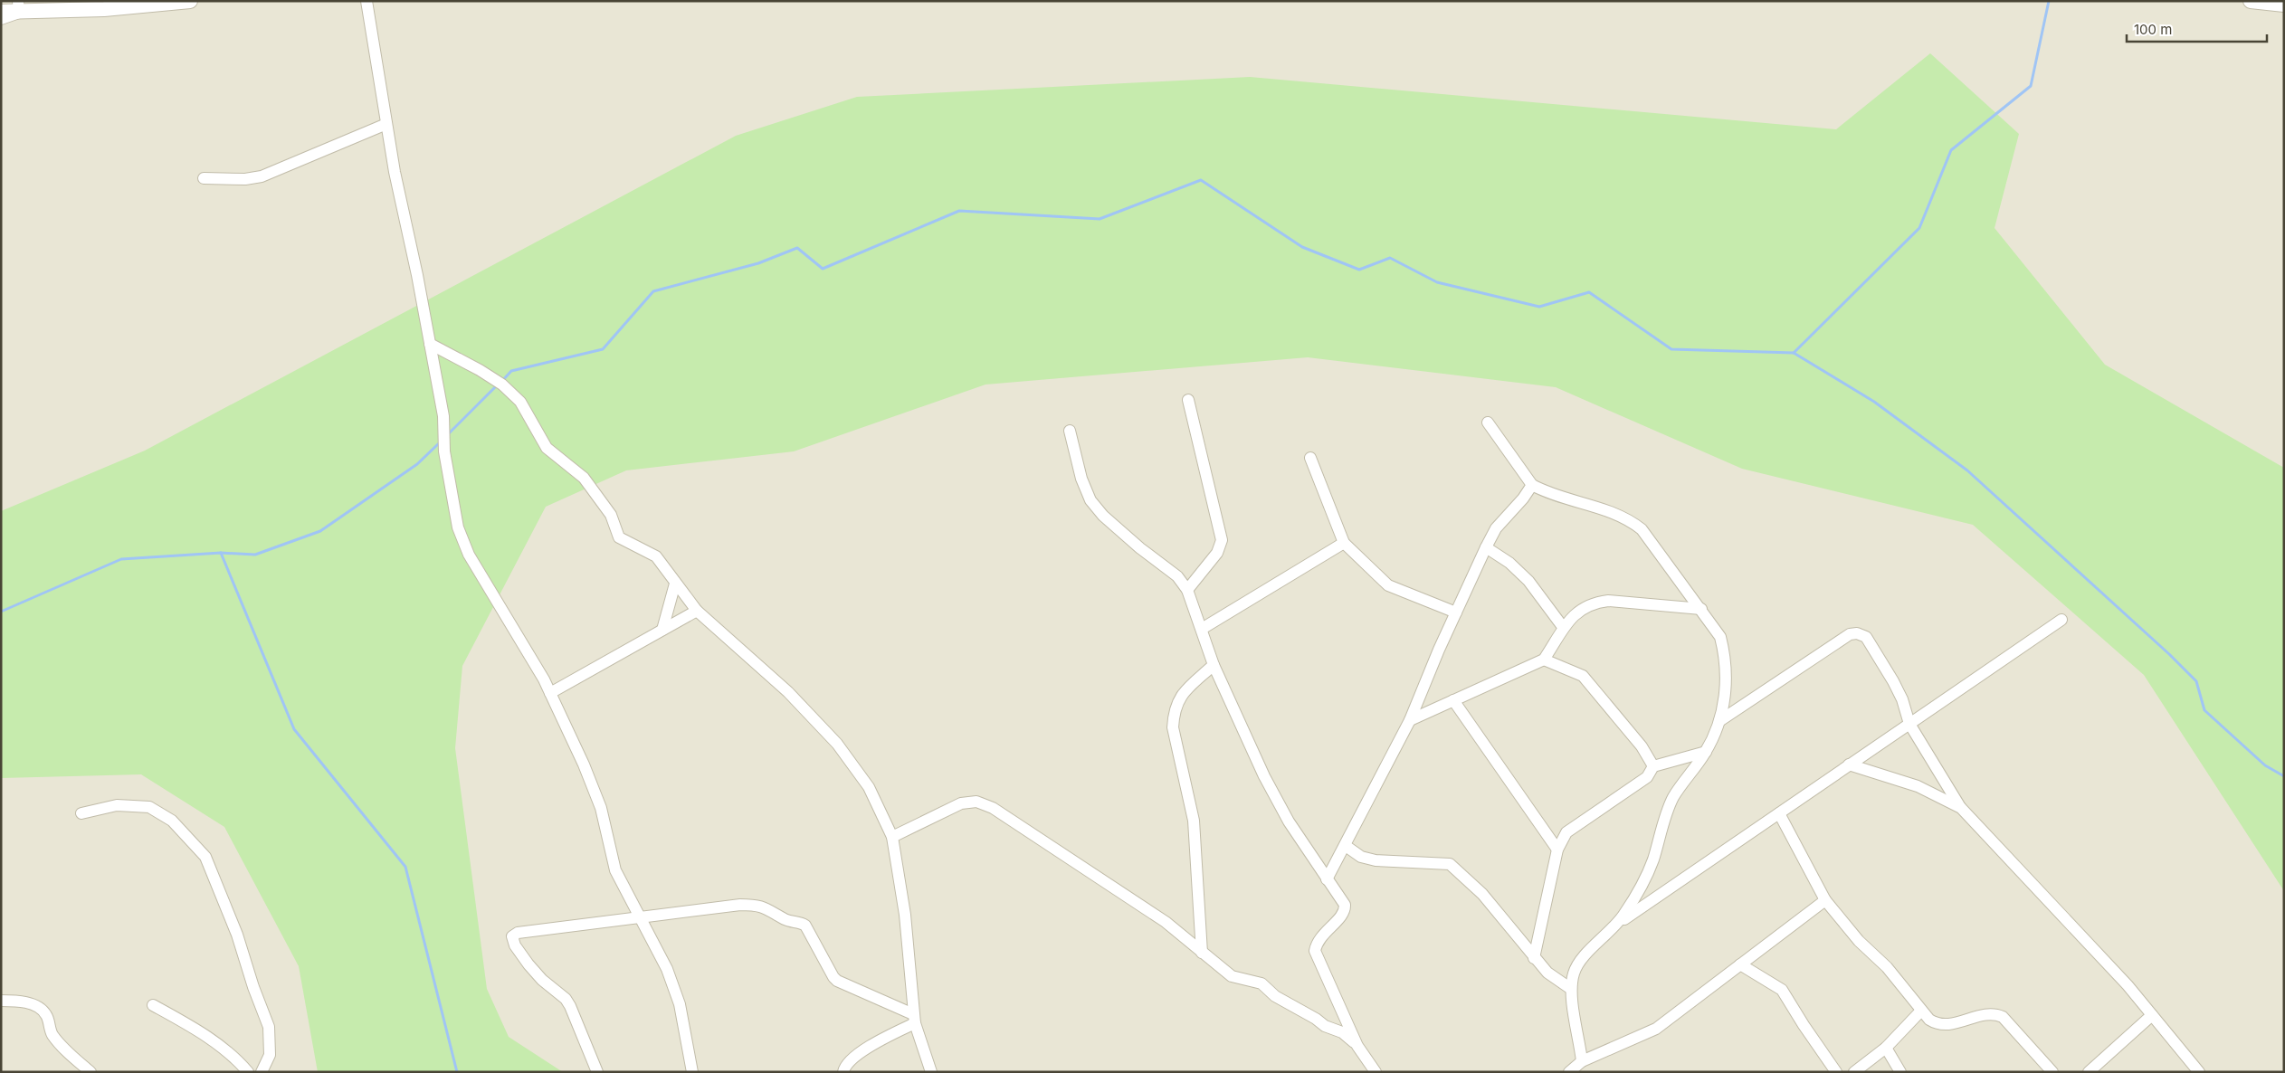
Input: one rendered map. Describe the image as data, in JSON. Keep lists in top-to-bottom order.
{
  "scale_bar": "100 m"
}
